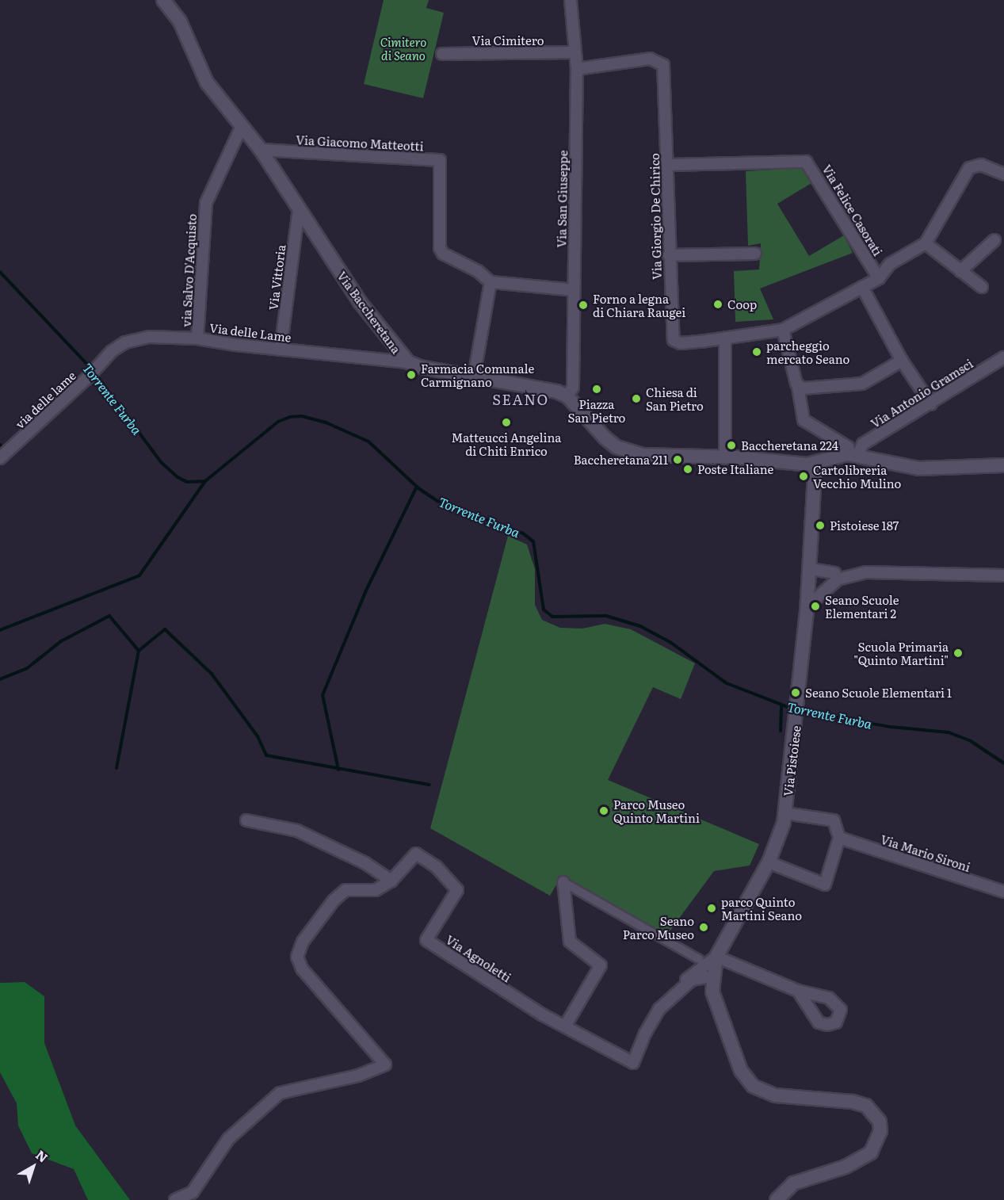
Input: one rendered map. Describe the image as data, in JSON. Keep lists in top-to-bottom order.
{
  "streets": {
    "street": [
      "Via Cimitero",
      "Via Giacomo Matteotti",
      "Via San Giuseppe",
      "Via Felice Casorati",
      "Via Giorgio De Chirico",
      "via Salvo D'Acquisto",
      "Via Vittoria",
      "Via Baccheretana",
      "Via delle Lame",
      "Via Antonio Gramsci",
      "via delle lame",
      "Via Pistoiese",
      "Via Mario Sironi",
      "Via Agnoletti"
    ]
  },
  "crossings": [
    ["Via Cimitero", "Via San Giuseppe"],
    ["Via Giacomo Matteotti", "Via Baccheretana"],
    ["Via San Giuseppe", "Via Giorgio De Chirico"],
    ["Via San Giuseppe", "Via Baccheretana"],
    ["Via Felice Casorati", "Via Giorgio De Chirico"],
    ["via Salvo D'Acquisto", "Via Baccheretana"],
    ["via Salvo D'Acquisto", "Via delle Lame"],
    ["Via Vittoria", "Via Baccheretana"],
    ["Via Vittoria", "Via delle Lame"],
    ["Via Baccheretana", "Via delle Lame"],
    ["Via delle Lame", "via delle lame"],
    ["Via Pistoiese", "Via Agnoletti"]
  ],
  "districts": ["SEANO"],
  "water": ["Torrente Furba"],
  "parks": ["Cimitero di Seano"],
  "places": [
    "Coop",
    "Forno a legna di Chiara Raugei",
    "parcheggio mercato Seano",
    "Farmacia Comunale Carmignano",
    "Piazza San Pietro",
    "Chiesa di San Pietro",
    "Matteucci Angelina di Chiti Enrico",
    "Baccheretana 224",
    "Baccheretana 211",
    "Poste Italiane",
    "Cartolibreria Vecchio Mulino",
    "Pistoiese 187",
    "Seano Scuole Elementari 2",
    "Scuola Primaria \"Quinto Martini\"",
    "Seano Scuole Elementari 1",
    "Parco Museo Quinto Martini",
    "parco Quinto Martini Seano",
    "Seano Parco Museo"
  ],
  "north": "top right"
}
